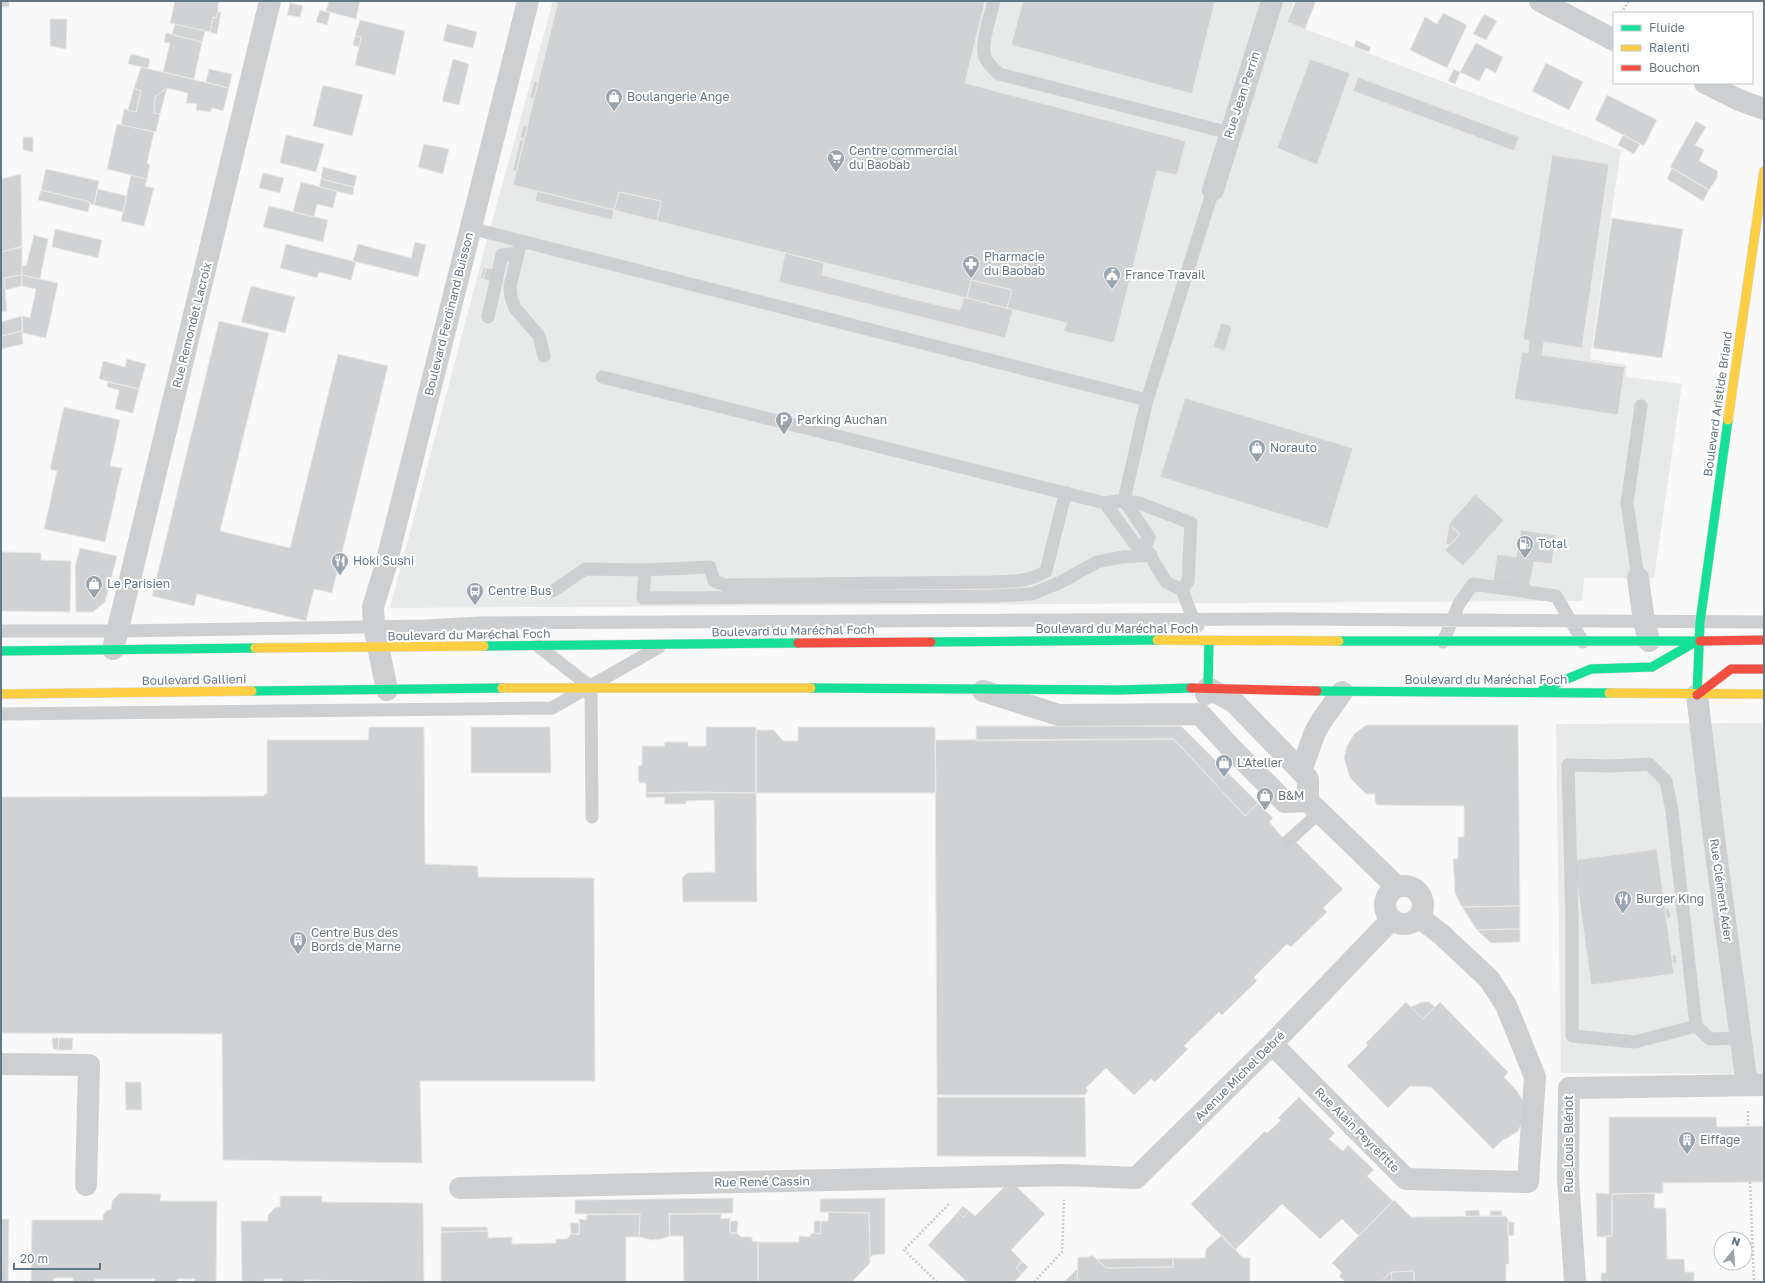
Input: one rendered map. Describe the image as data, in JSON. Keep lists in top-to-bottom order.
{
  "streets": {
    "main road": ["Boulevard Aristide Briand", "Boulevard du Maréchal Foch", "Boulevard Gallieni"],
    "street": [
      "Rue Jean Perrin",
      "Boulevard Ferdinand Buisson",
      "Rue Remondet Lacroix",
      "Rue Clément Ader",
      "Avenue Michel Debré",
      "Rue Alain Peyrefitte",
      "Rue Louis Blériot",
      "Rue René Cassin"
    ]
  },
  "crossings": [
    ["Boulevard Ferdinand Buisson", "Boulevard du Maréchal Foch"],
    ["Boulevard Ferdinand Buisson", "Boulevard Gallieni"],
    ["Boulevard Aristide Briand", "Boulevard du Maréchal Foch"],
    ["Boulevard Aristide Briand", "Rue Clément Ader"],
    ["Boulevard du Maréchal Foch", "Boulevard Gallieni"],
    ["Boulevard du Maréchal Foch", "Rue Clément Ader"],
    ["Rue Clément Ader", "Rue Louis Blériot"],
    ["Avenue Michel Debré", "Rue Alain Peyrefitte"],
    ["Avenue Michel Debré", "Rue René Cassin"]
  ],
  "places": {
    "shop": [
      "Boulangerie Ange",
      "Norauto",
      "Le Parisien",
      "L'Atelier",
      "B&M"
    ],
    "supermarket": ["Centre commercial du Baobab"],
    "pharmacy": ["Pharmacie du Baobab"],
    "public building": ["France Travail"],
    "parking": ["Parking Auchan"],
    "fuel station": ["Total"],
    "restaurant": ["Hoki Sushi", "Burger King"],
    "bus stop": ["Centre Bus"],
    "building": ["Centre Bus des Bords de Marne", "Eiffage"]
  },
  "legend": ["Fluide", "Ralenti", "Bouchon"],
  "scale_bar": "20 m",
  "north": "top"
}
